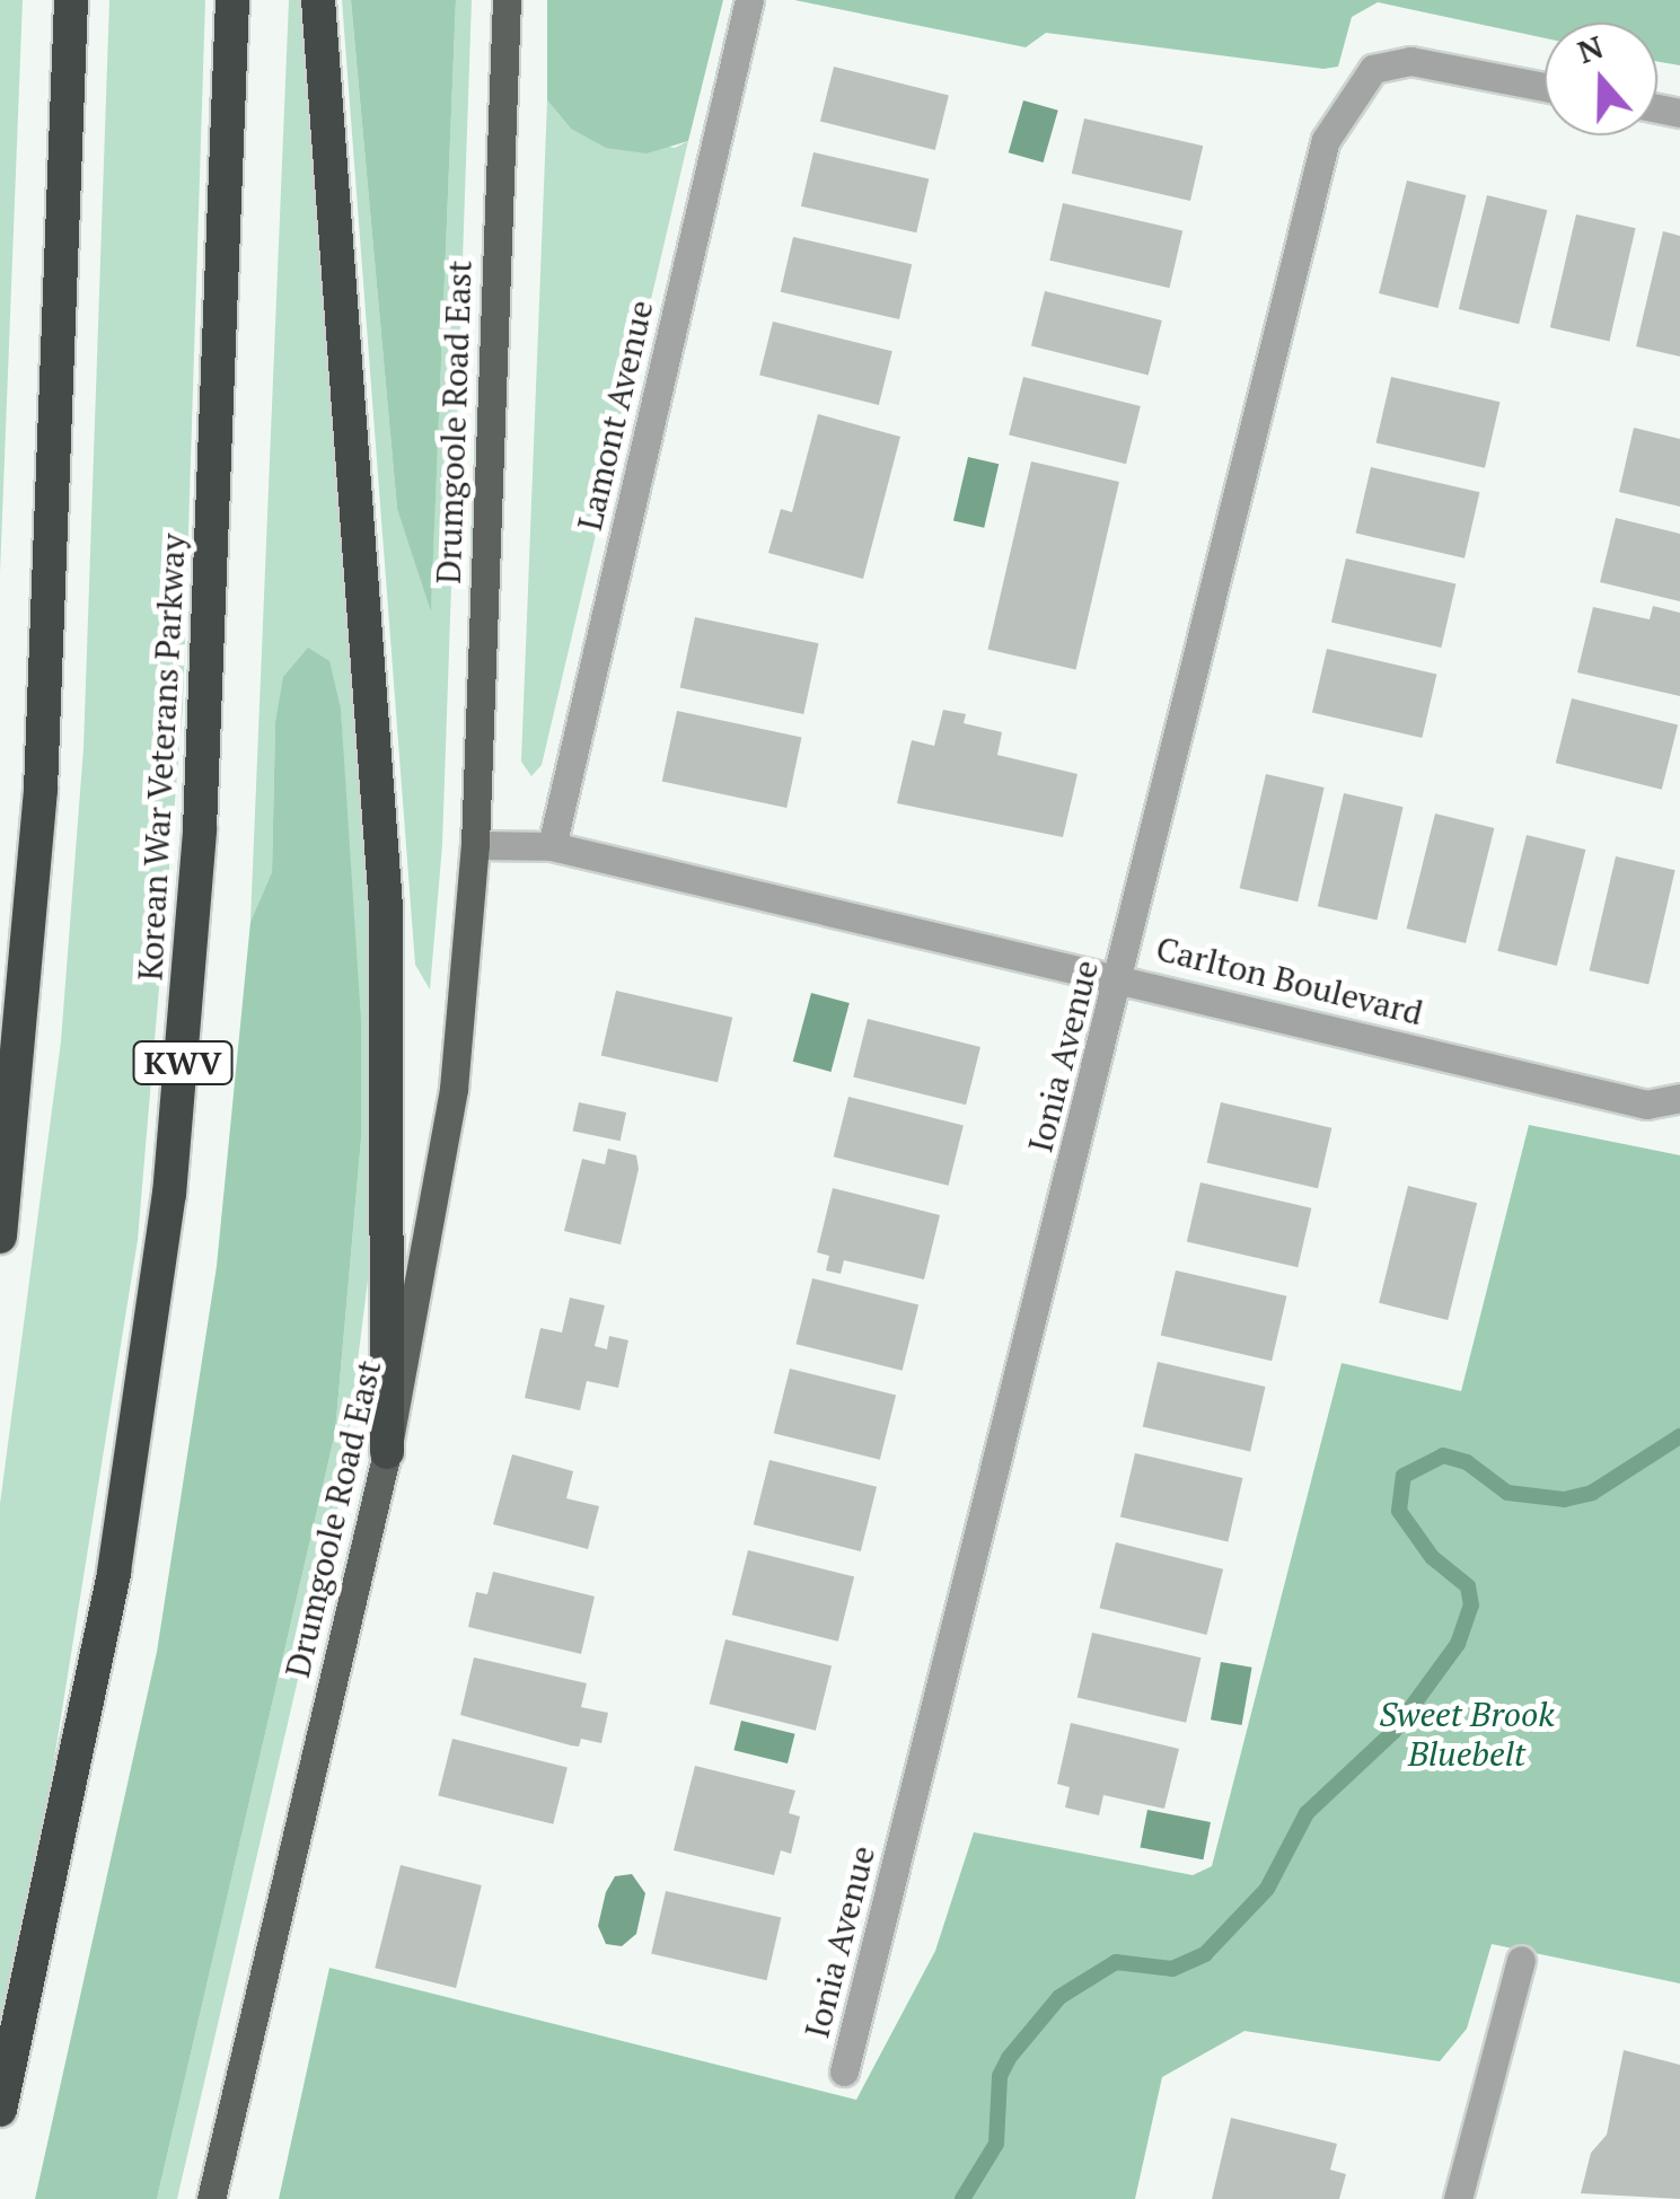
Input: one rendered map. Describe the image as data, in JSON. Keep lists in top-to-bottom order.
{
  "streets": {
    "highway": ["Korean War Veterans Parkway", "KWV"],
    "main road": ["Drumgoole Road East"],
    "street": ["Lamont Avenue", "Carlton Boulevard", "Ionia Avenue"]
  },
  "crossings": [
    ["Lamont Avenue", "Carlton Boulevard"],
    ["Carlton Boulevard", "Ionia Avenue"]
  ],
  "parks": ["Sweet Brook Bluebelt"],
  "north": "top"
}
